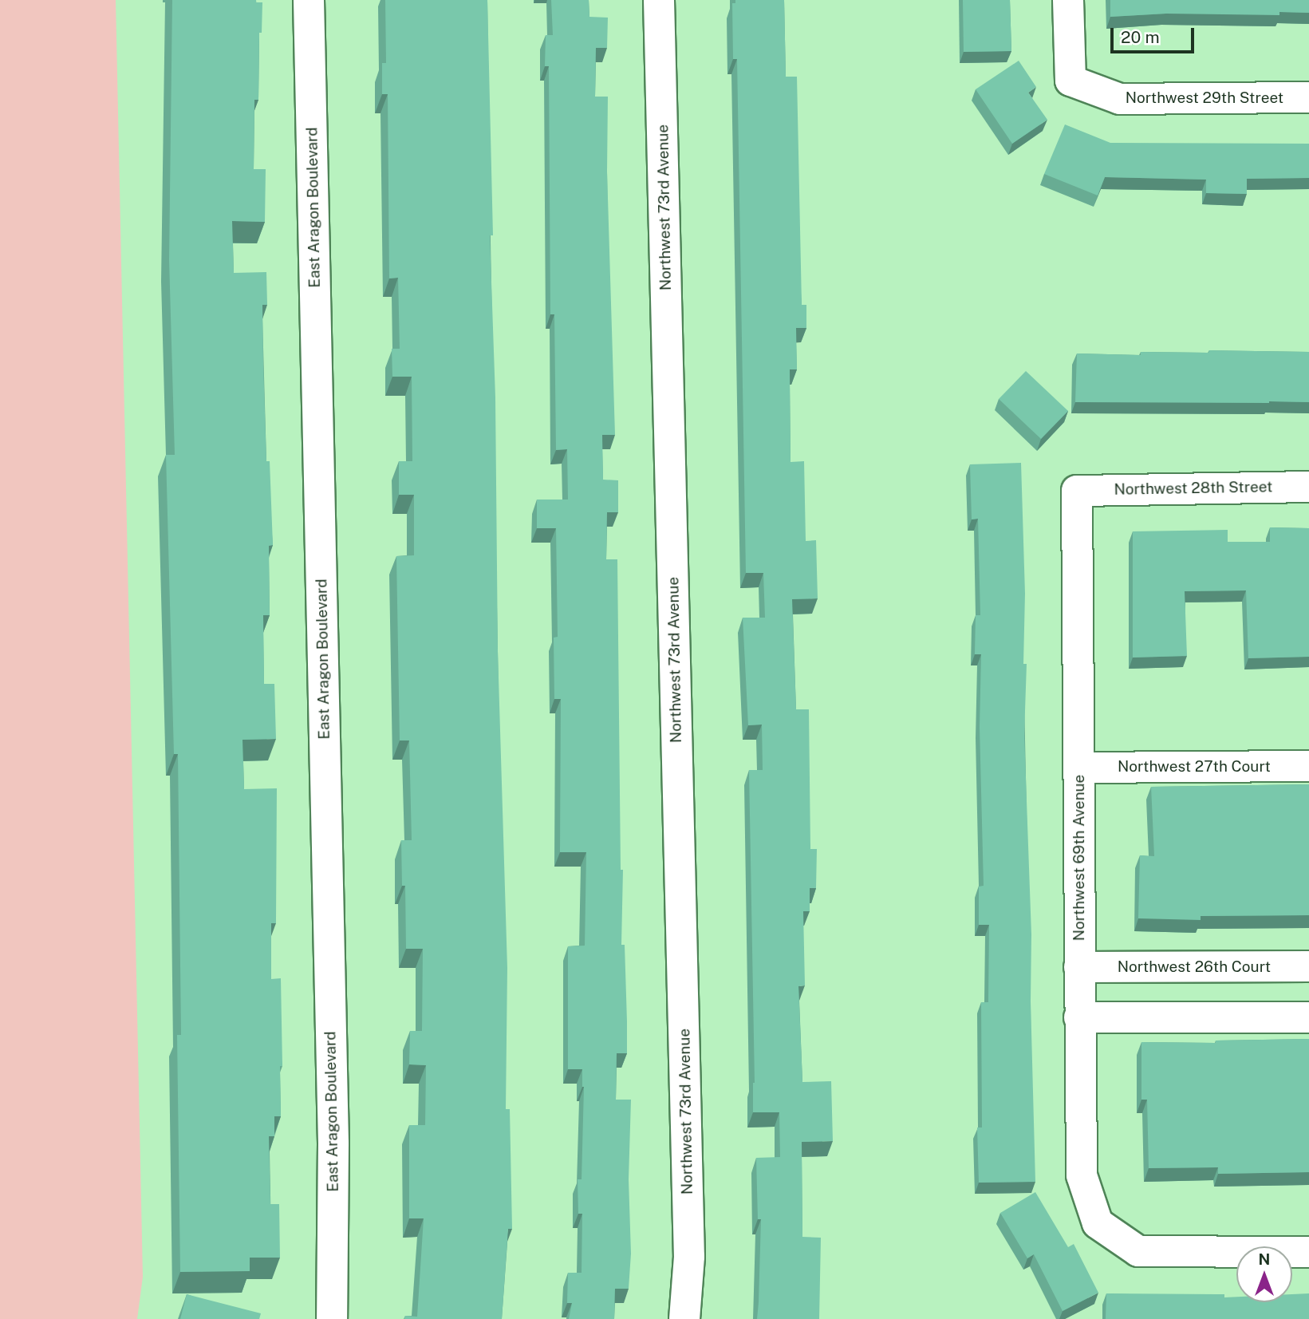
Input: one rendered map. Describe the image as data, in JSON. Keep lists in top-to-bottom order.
{
  "streets": {
    "street": [
      "Northwest 29th Street",
      "East Aragon Boulevard",
      "Northwest 73rd Avenue",
      "Northwest 28th Street",
      "Northwest 27th Court",
      "Northwest 69th Avenue",
      "Northwest 26th Court"
    ]
  },
  "crossings": [
    ["Northwest 28th Street", "Northwest 69th Avenue"],
    ["Northwest 27th Court", "Northwest 69th Avenue"],
    ["Northwest 69th Avenue", "Northwest 26th Court"]
  ],
  "scale_bar": "20 m",
  "north": "top"
}
